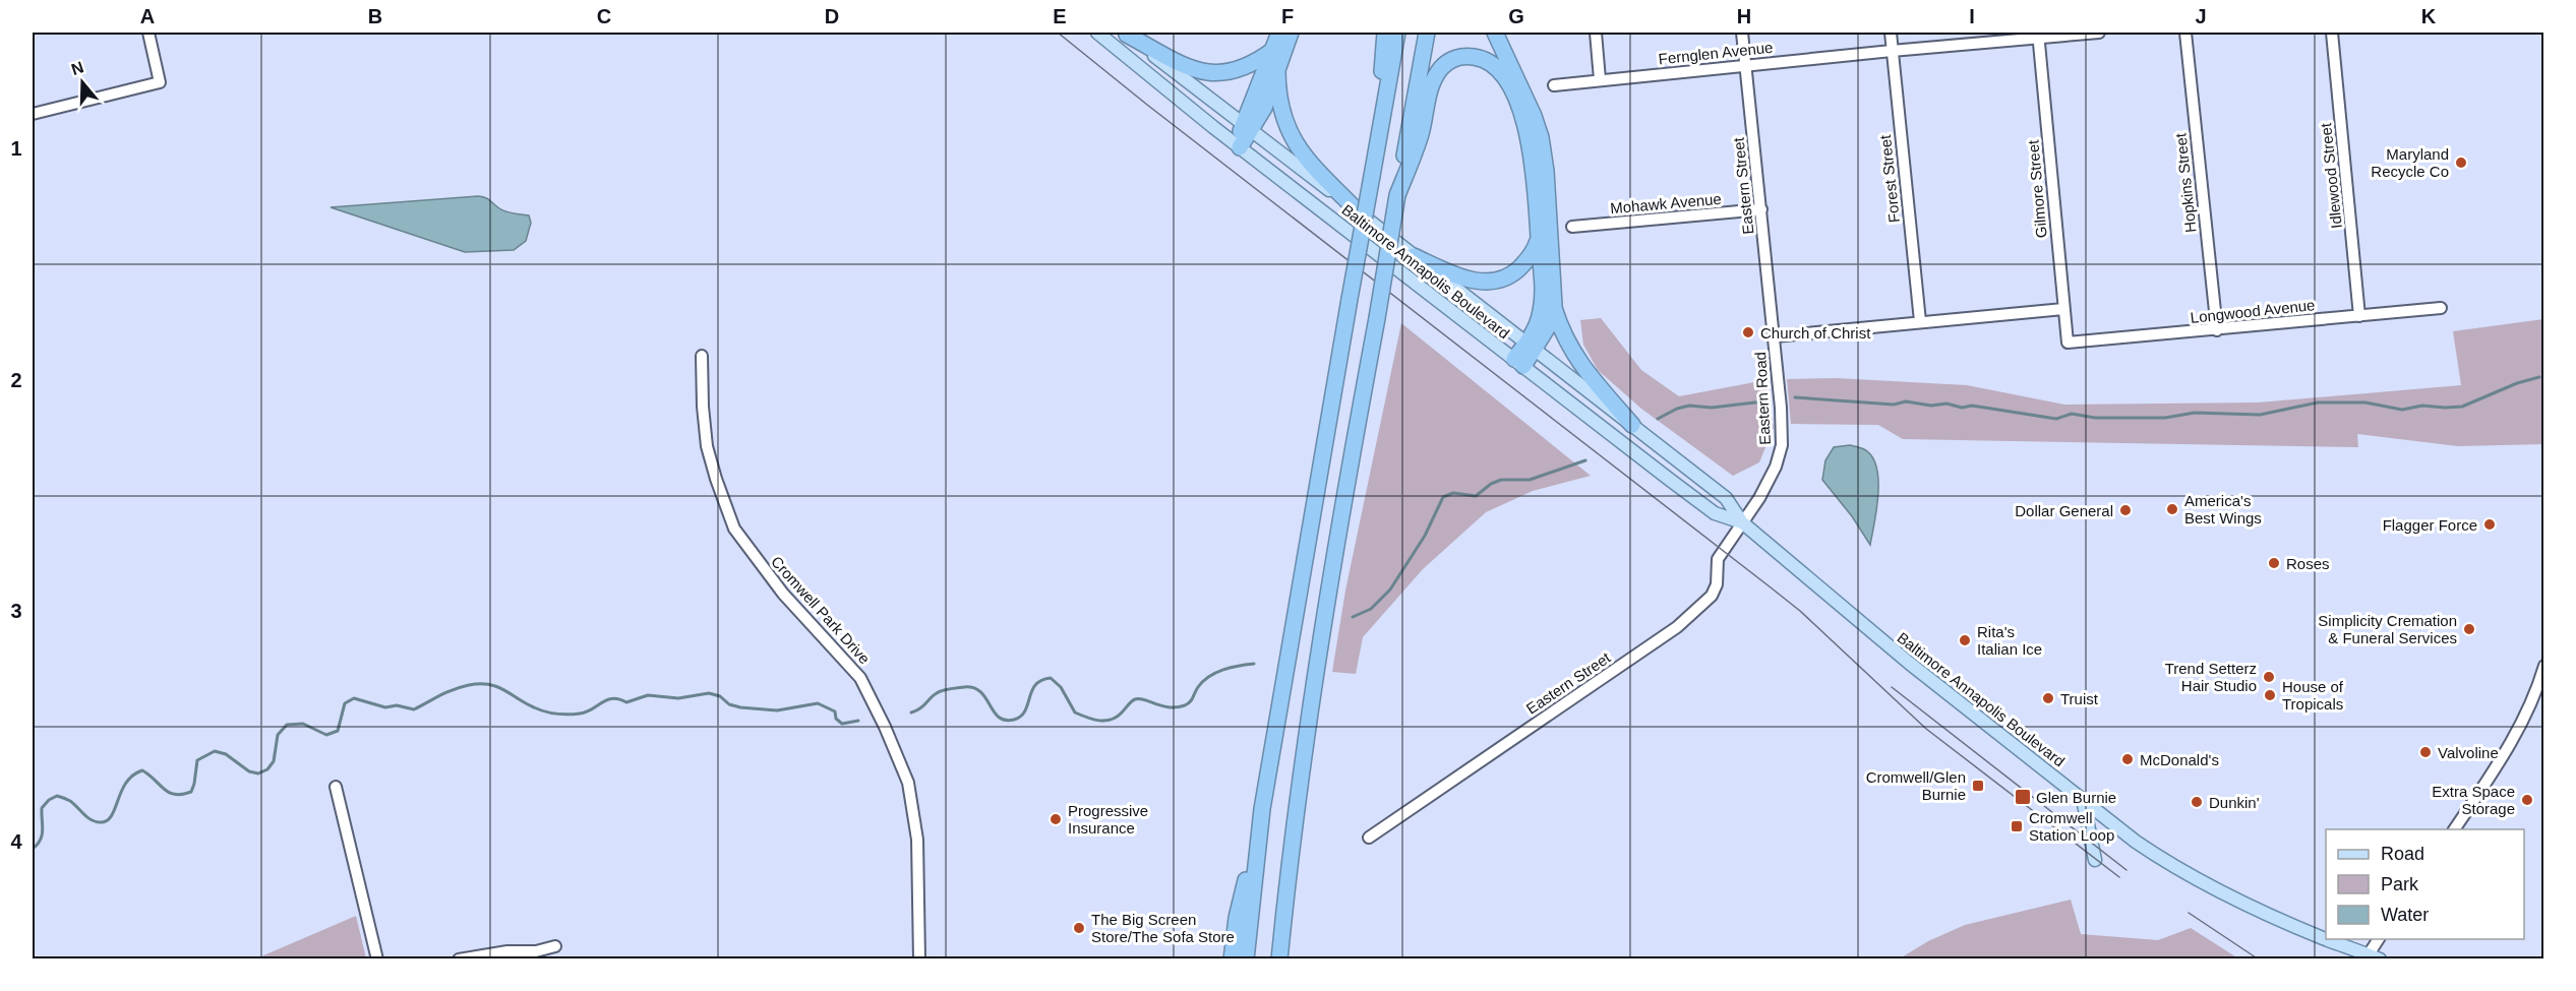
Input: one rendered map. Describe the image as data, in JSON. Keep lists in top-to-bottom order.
{
  "streets": {
    "main road": ["Baltimore Annapolis Boulevard"],
    "street": [
      "Fernglen Avenue",
      "Idlewood Street",
      "Forest Street",
      "Hopkins Street",
      "Eastern Street",
      "Gilmore Street",
      "Mohawk Avenue",
      "Longwood Avenue",
      "Eastern Road",
      "Cromwell Park Drive"
    ]
  },
  "crossings": [
    ["Fernglen Avenue", "Forest Street"],
    ["Fernglen Avenue", "Eastern Street"],
    ["Fernglen Avenue", "Gilmore Street"],
    ["Idlewood Street", "Longwood Avenue"],
    ["Hopkins Street", "Longwood Avenue"],
    ["Eastern Street", "Mohawk Avenue"],
    ["Eastern Street", "Baltimore Annapolis Boulevard"],
    ["Eastern Street", "Eastern Road"],
    ["Gilmore Street", "Longwood Avenue"],
    ["Baltimore Annapolis Boulevard", "Eastern Road"]
  ],
  "places": {
    "other": [
      "Maryland Recycle Co",
      "Church of Christ",
      "America's Best Wings",
      "Dollar General",
      "Flagger Force",
      "Roses",
      "Simplicity Cremation & Funeral Services",
      "Rita's Italian Ice",
      "Trend Setterz Hair Studio",
      "House of Tropicals",
      "Truist",
      "Valvoline",
      "McDonald's",
      "Extra Space Storage",
      "Dunkin'",
      "Progressive Insurance",
      "The Big Screen Store/The Sofa Store"
    ],
    "transit": ["Cromwell/Glen Burnie", "Glen Burnie", "Cromwell Station Loop"]
  },
  "legend": ["Road", "Park", "Water"],
  "north": "top",
  "grid": {
    "columns": [
      "A",
      "B",
      "C",
      "D",
      "E",
      "F",
      "G",
      "H",
      "I",
      "J",
      "K"
    ],
    "rows": [
      "1",
      "2",
      "3",
      "4"
    ]
  }
}
